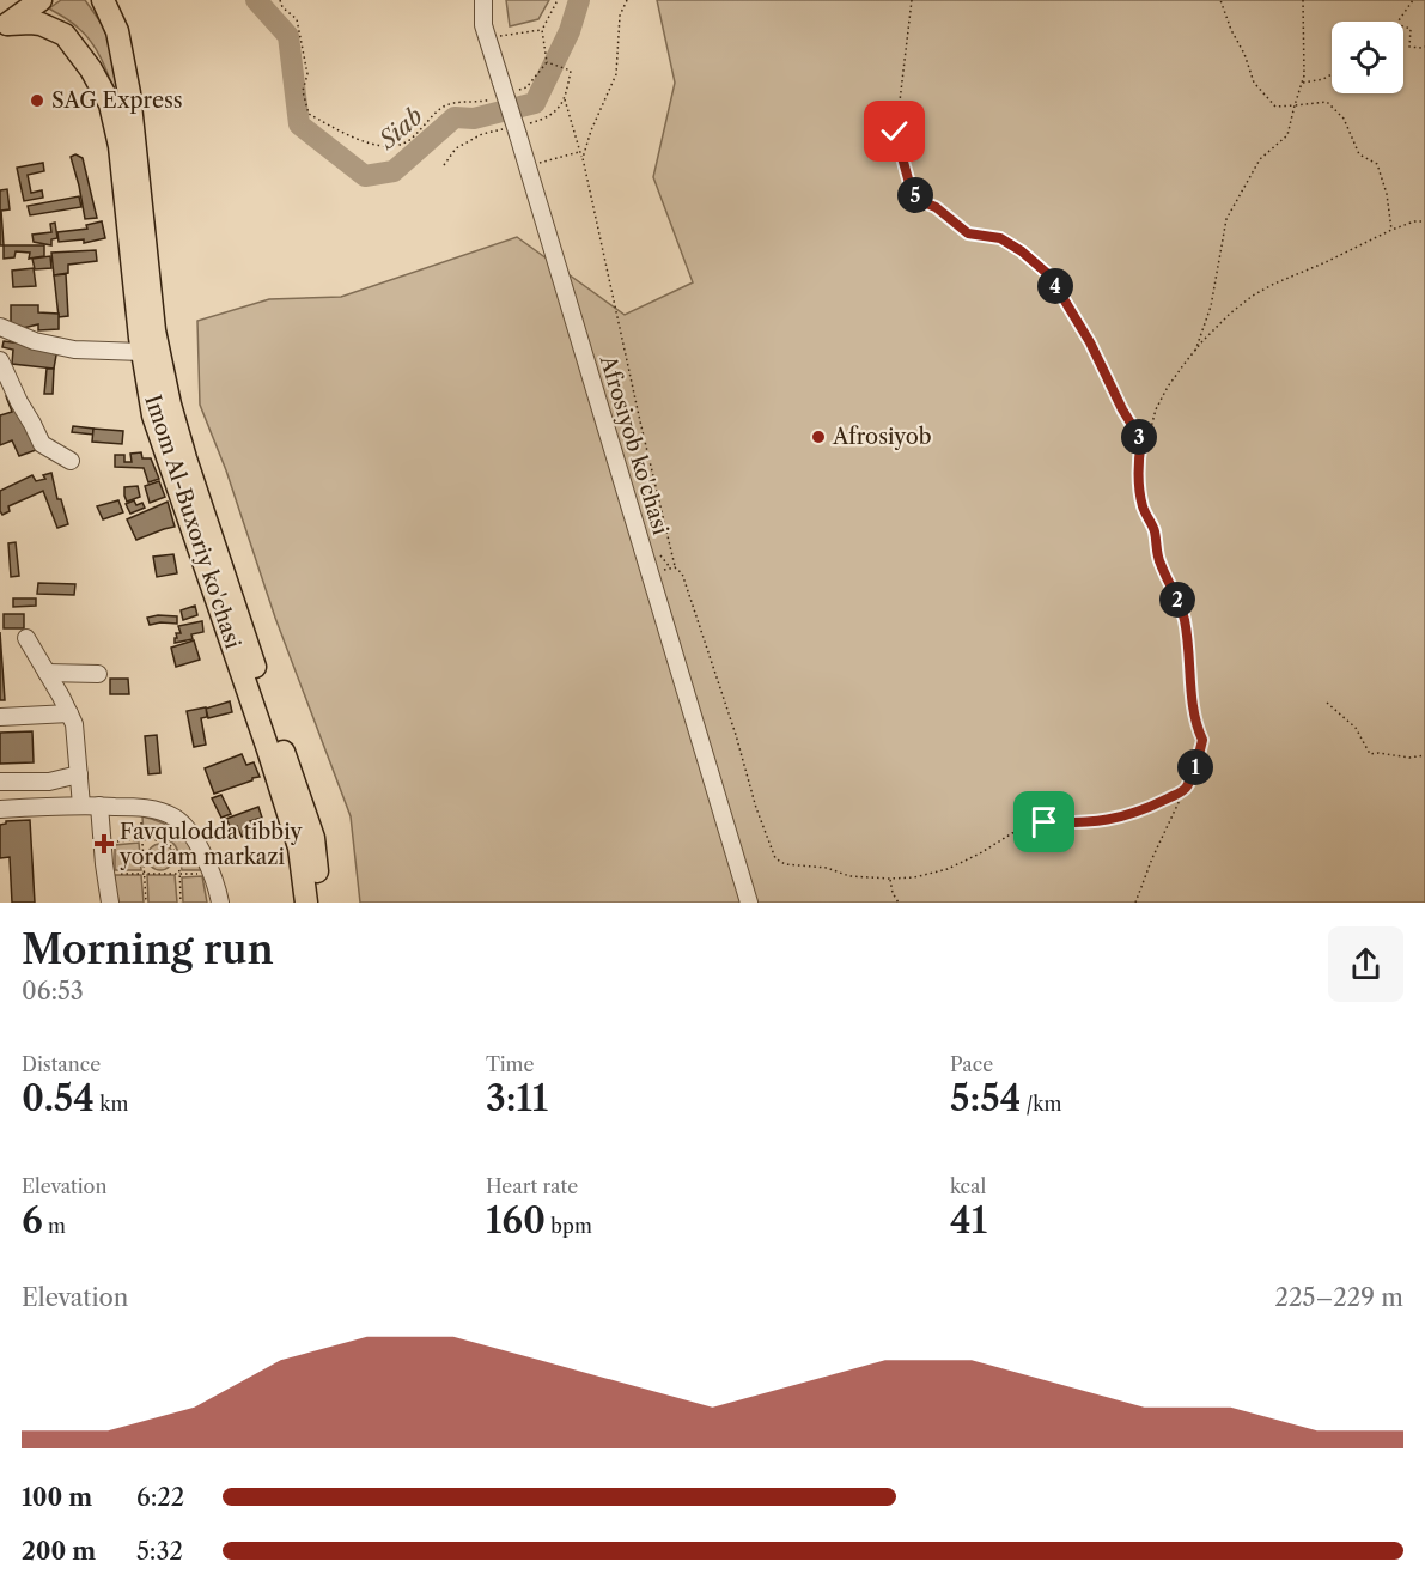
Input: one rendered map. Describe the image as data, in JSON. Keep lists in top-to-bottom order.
{
  "streets": {
    "main road": ["Imom Al-Buxoriy ko'chasi"],
    "street": ["Afrosiyob ko'chasi"]
  },
  "water": ["Siab"],
  "places": {
    "other": ["SAG Express", "Afrosiyob"],
    "health": ["Favqulodda tibbiy yordam markazi"]
  },
  "page": {
    "pins": [
      "5",
      "4",
      "3",
      "2",
      "1"
    ],
    "heading": ["Morning run", "06:53"],
    "stats": [
      ["Distance", "0.54 km"],
      ["Time", "3:11"],
      ["Pace", "5:54 /km"],
      ["Elevation", "6 m"],
      ["Heart rate", "160 bpm"],
      ["kcal", "41"]
    ],
    "chart": ["Elevation", "225–229 m"],
    "list": [
      {
        "name": "100 m",
        "note": "6:22"
      },
      {
        "name": "200 m",
        "note": "5:32"
      }
    ]
  }
}
